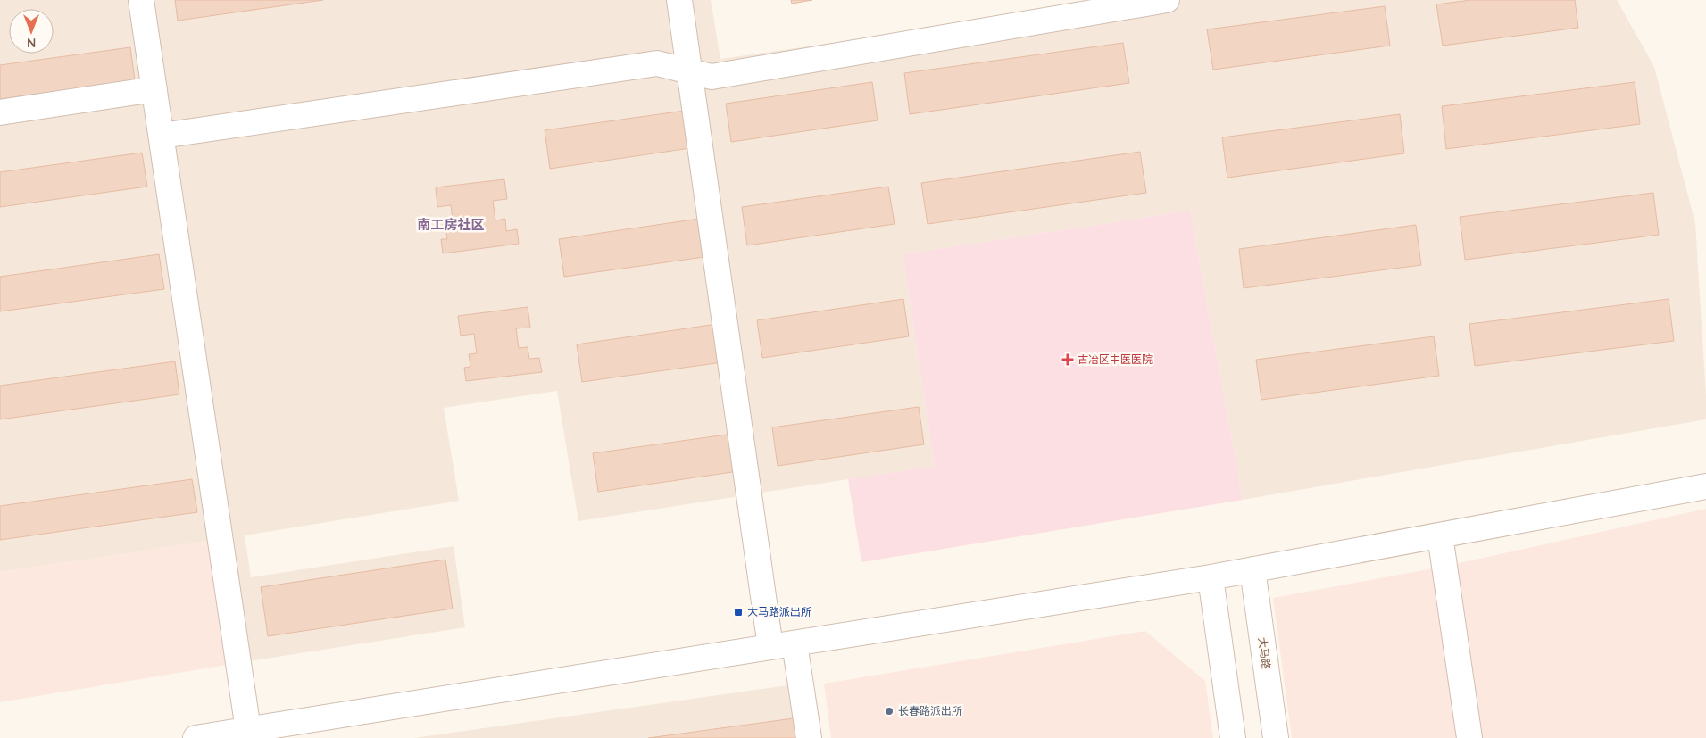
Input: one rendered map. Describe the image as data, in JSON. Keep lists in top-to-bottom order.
{
  "streets": {
    "street": ["大马路"]
  },
  "districts": ["南工房社区"],
  "places": {
    "health": ["古冶区中医医院"],
    "transit": ["大马路派出所"],
    "other": ["长春路派出所"]
  },
  "north": "bottom"
}
